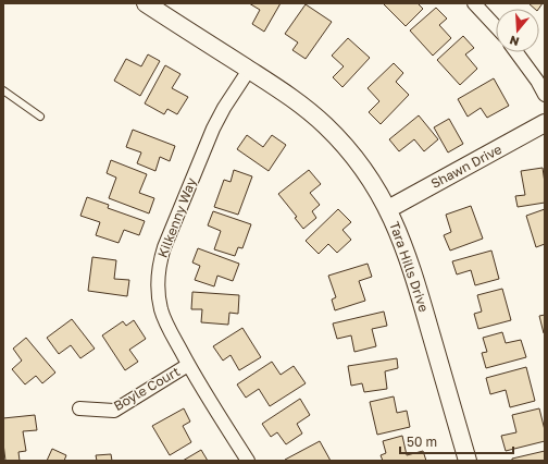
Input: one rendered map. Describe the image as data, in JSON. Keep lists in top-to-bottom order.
{
  "streets": {
    "street": [
      "Shawn Drive",
      "Kilkenny Way",
      "Tara Hills Drive",
      "Boyle Court"
    ]
  },
  "crossings": [
    ["Shawn Drive", "Tara Hills Drive"],
    ["Kilkenny Way", "Tara Hills Drive"],
    ["Kilkenny Way", "Boyle Court"]
  ],
  "scale_bar": "50 m",
  "north": "bottom"
}
